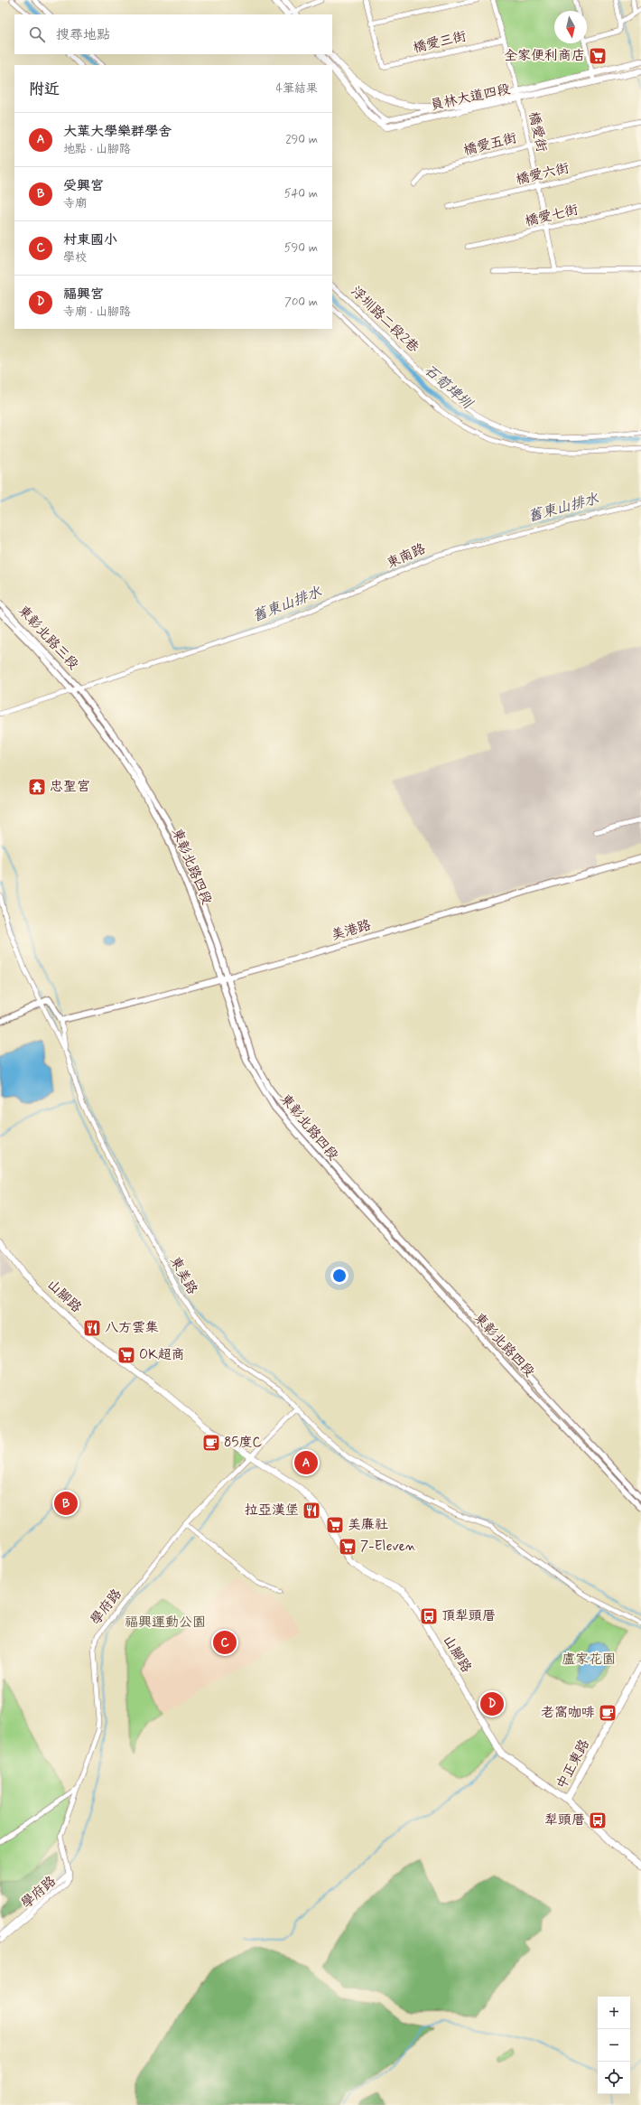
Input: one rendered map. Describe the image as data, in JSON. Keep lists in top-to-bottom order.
{
  "streets": {
    "main road": ["員林大道四段", "山腳路", "中正東路"],
    "street": [
      "橋愛三街",
      "橋愛街",
      "橋愛五街",
      "橋愛六街",
      "橋愛七街",
      "浮圳路二段2巷",
      "東南路",
      "東彰北路三段",
      "東彰北路四段",
      "美港路",
      "東美路",
      "學府路"
    ]
  },
  "crossings": [
    ["橋愛三街", "橋愛街"],
    ["員林大道四段", "橋愛街"],
    ["橋愛街", "橋愛五街"],
    ["橋愛街", "橋愛六街"],
    ["橋愛街", "橋愛七街"],
    ["東南路", "東彰北路三段"],
    ["東南路", "東彰北路四段"],
    ["東彰北路三段", "東彰北路四段"],
    ["東彰北路四段", "美港路"],
    ["東美路", "學府路"],
    ["山腳路", "學府路"],
    ["山腳路", "中正東路"]
  ],
  "water": ["石筍埤圳", "舊東山排水"],
  "parks": ["福興運動公園", "盧家花園"],
  "places": {
    "supermarket": [
      "全家便利商店",
      "OK超商",
      "美廉社",
      "7-Eleven"
    ],
    "temple": ["忠聖宮"],
    "restaurant": ["八方雲集", "拉亞漢堡"],
    "cafe": ["85度C", "老窩咖啡"],
    "bus stop": ["頂犁頭厝", "犁頭厝"]
  },
  "north": "bottom",
  "page": {
    "search": "搜尋地點",
    "heading": ["附近", "4筆結果"],
    "list": [
      {
        "mark": "A",
        "name": "大葉大學樂群學舍",
        "note": "地點 · 山腳路",
        "value": "290 m"
      },
      {
        "mark": "B",
        "name": "受興宮",
        "note": "寺廟",
        "value": "540 m"
      },
      {
        "mark": "C",
        "name": "村東國小",
        "note": "學校",
        "value": "590 m"
      },
      {
        "mark": "D",
        "name": "福興宮",
        "note": "寺廟 · 山腳路",
        "value": "700 m"
      }
    ],
    "pins": [
      "A",
      "B",
      "C",
      "D"
    ],
    "map_buttons": ["+", "−"]
  }
}
